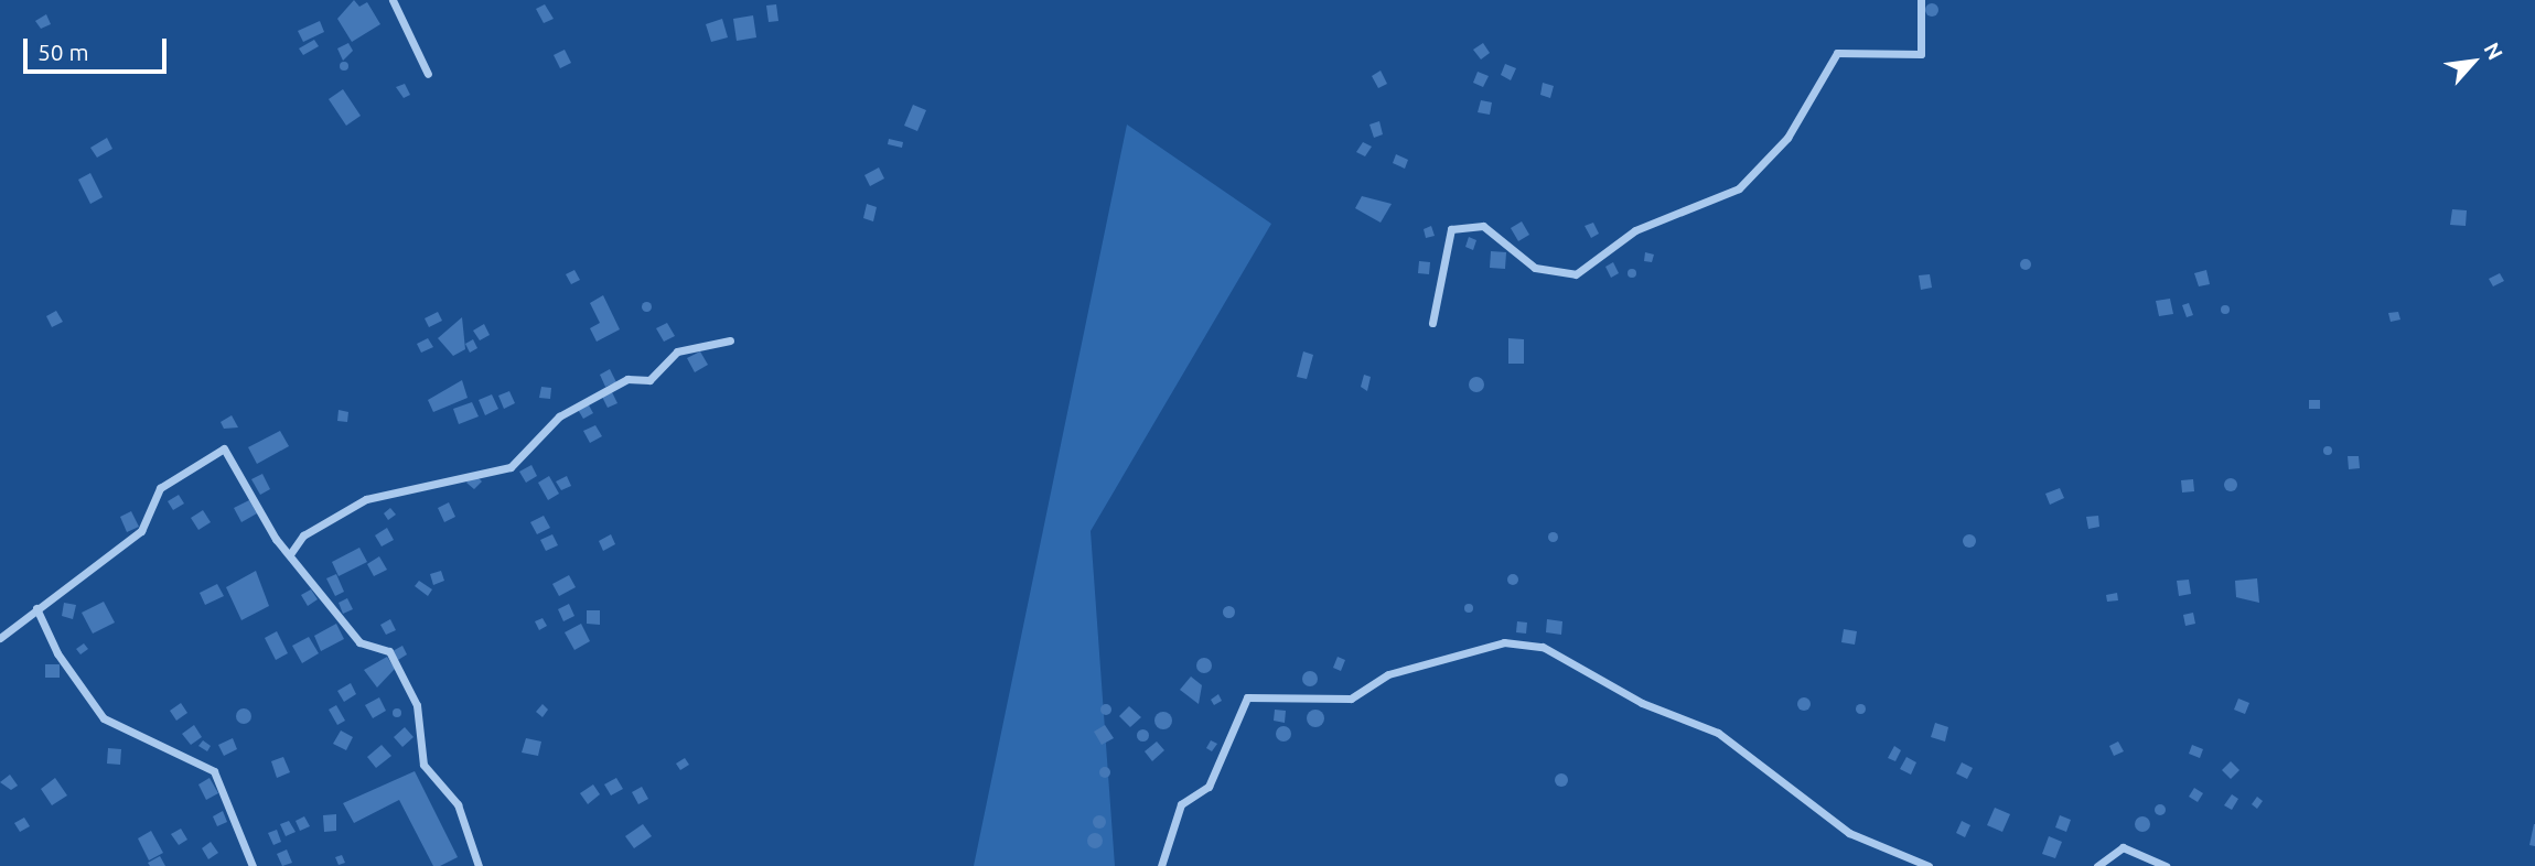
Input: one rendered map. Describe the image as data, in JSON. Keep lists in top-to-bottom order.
{
  "scale_bar": "50 m",
  "north": "top right"
}
